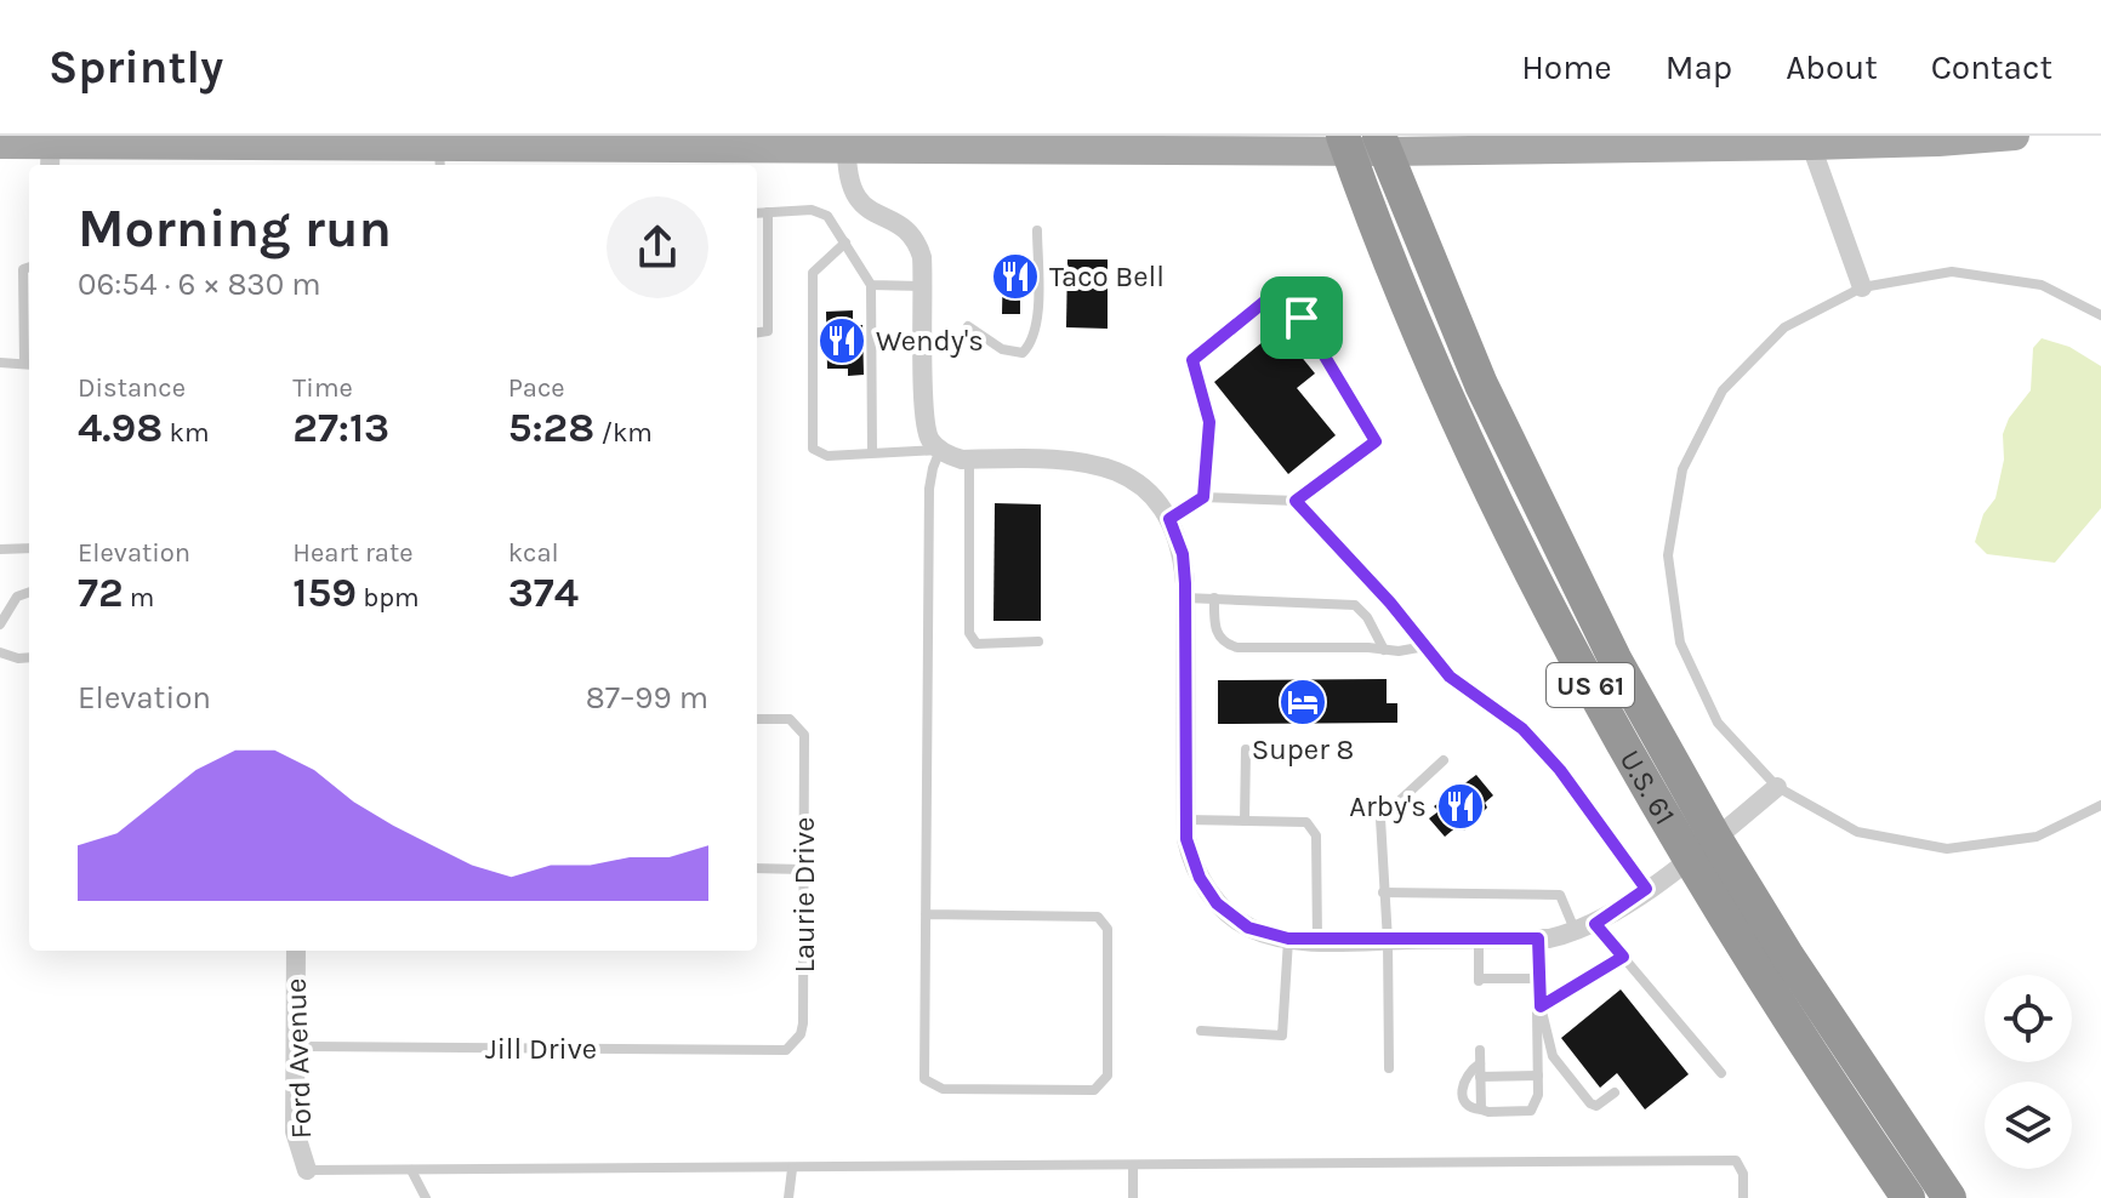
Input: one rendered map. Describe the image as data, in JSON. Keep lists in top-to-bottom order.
{
  "streets": {
    "highway": ["US 61", "U.S. 61"],
    "street": ["Ford Avenue"],
    "lane": ["Laurie Drive", "Jill Drive"]
  },
  "crossings": [
    ["Laurie Drive", "Jill Drive"],
    ["Jill Drive", "Ford Avenue"]
  ],
  "places": {
    "restaurant": ["Taco Bell", "Wendy's", "Arby's"],
    "hotel": ["Super 8"]
  },
  "page": {
    "header": "Sprintly",
    "nav": [
      "Home",
      "Map",
      "About",
      "Contact"
    ],
    "heading": ["Morning run", "06:54 · 6 × 830 m"],
    "stats": [
      ["Distance", "4.98 km"],
      ["Time", "27:13"],
      ["Pace", "5:28 /km"],
      ["Elevation", "72 m"],
      ["Heart rate", "159 bpm"],
      ["kcal", "374"]
    ],
    "chart": ["Elevation", "87–99 m"]
  }
}
